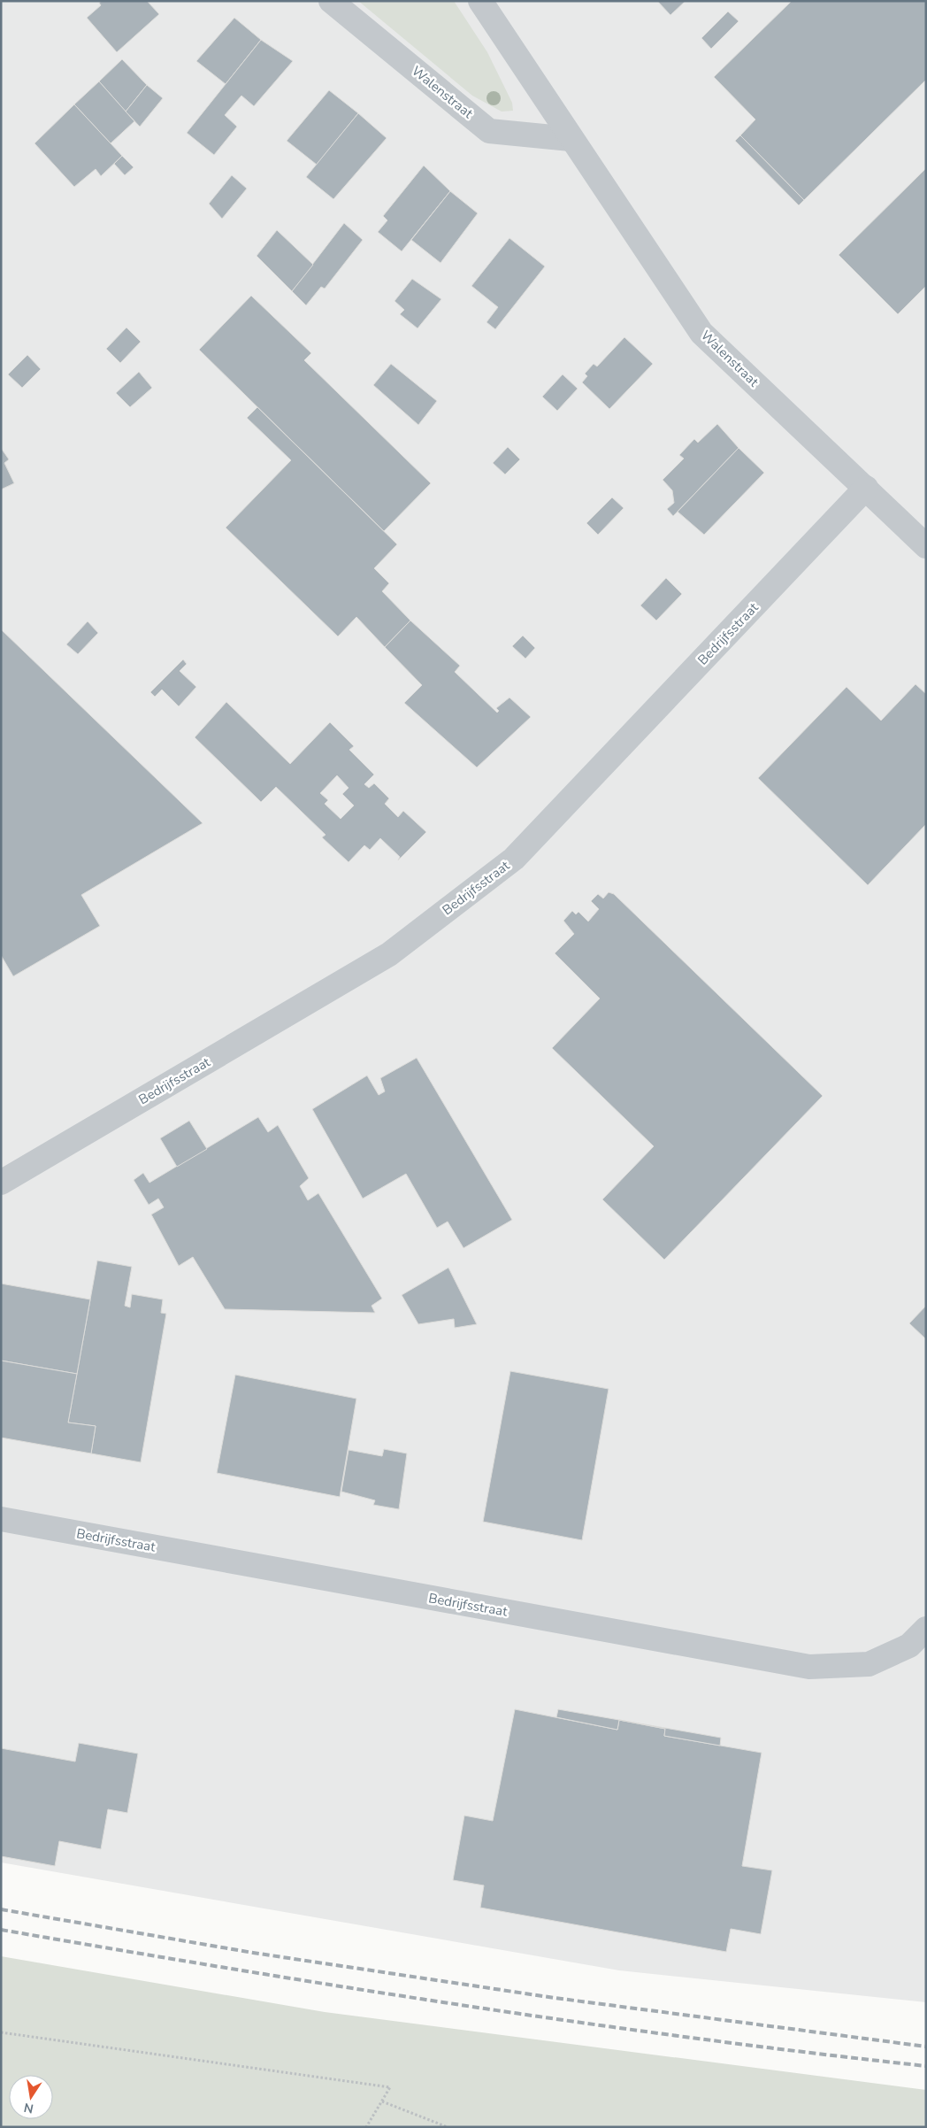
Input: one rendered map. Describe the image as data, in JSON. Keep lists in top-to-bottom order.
{
  "streets": {
    "street": ["Walenstraat", "Bedrijfsstraat"]
  },
  "crossings": [
    ["Walenstraat", "Bedrijfsstraat"]
  ],
  "north": "bottom"
}
